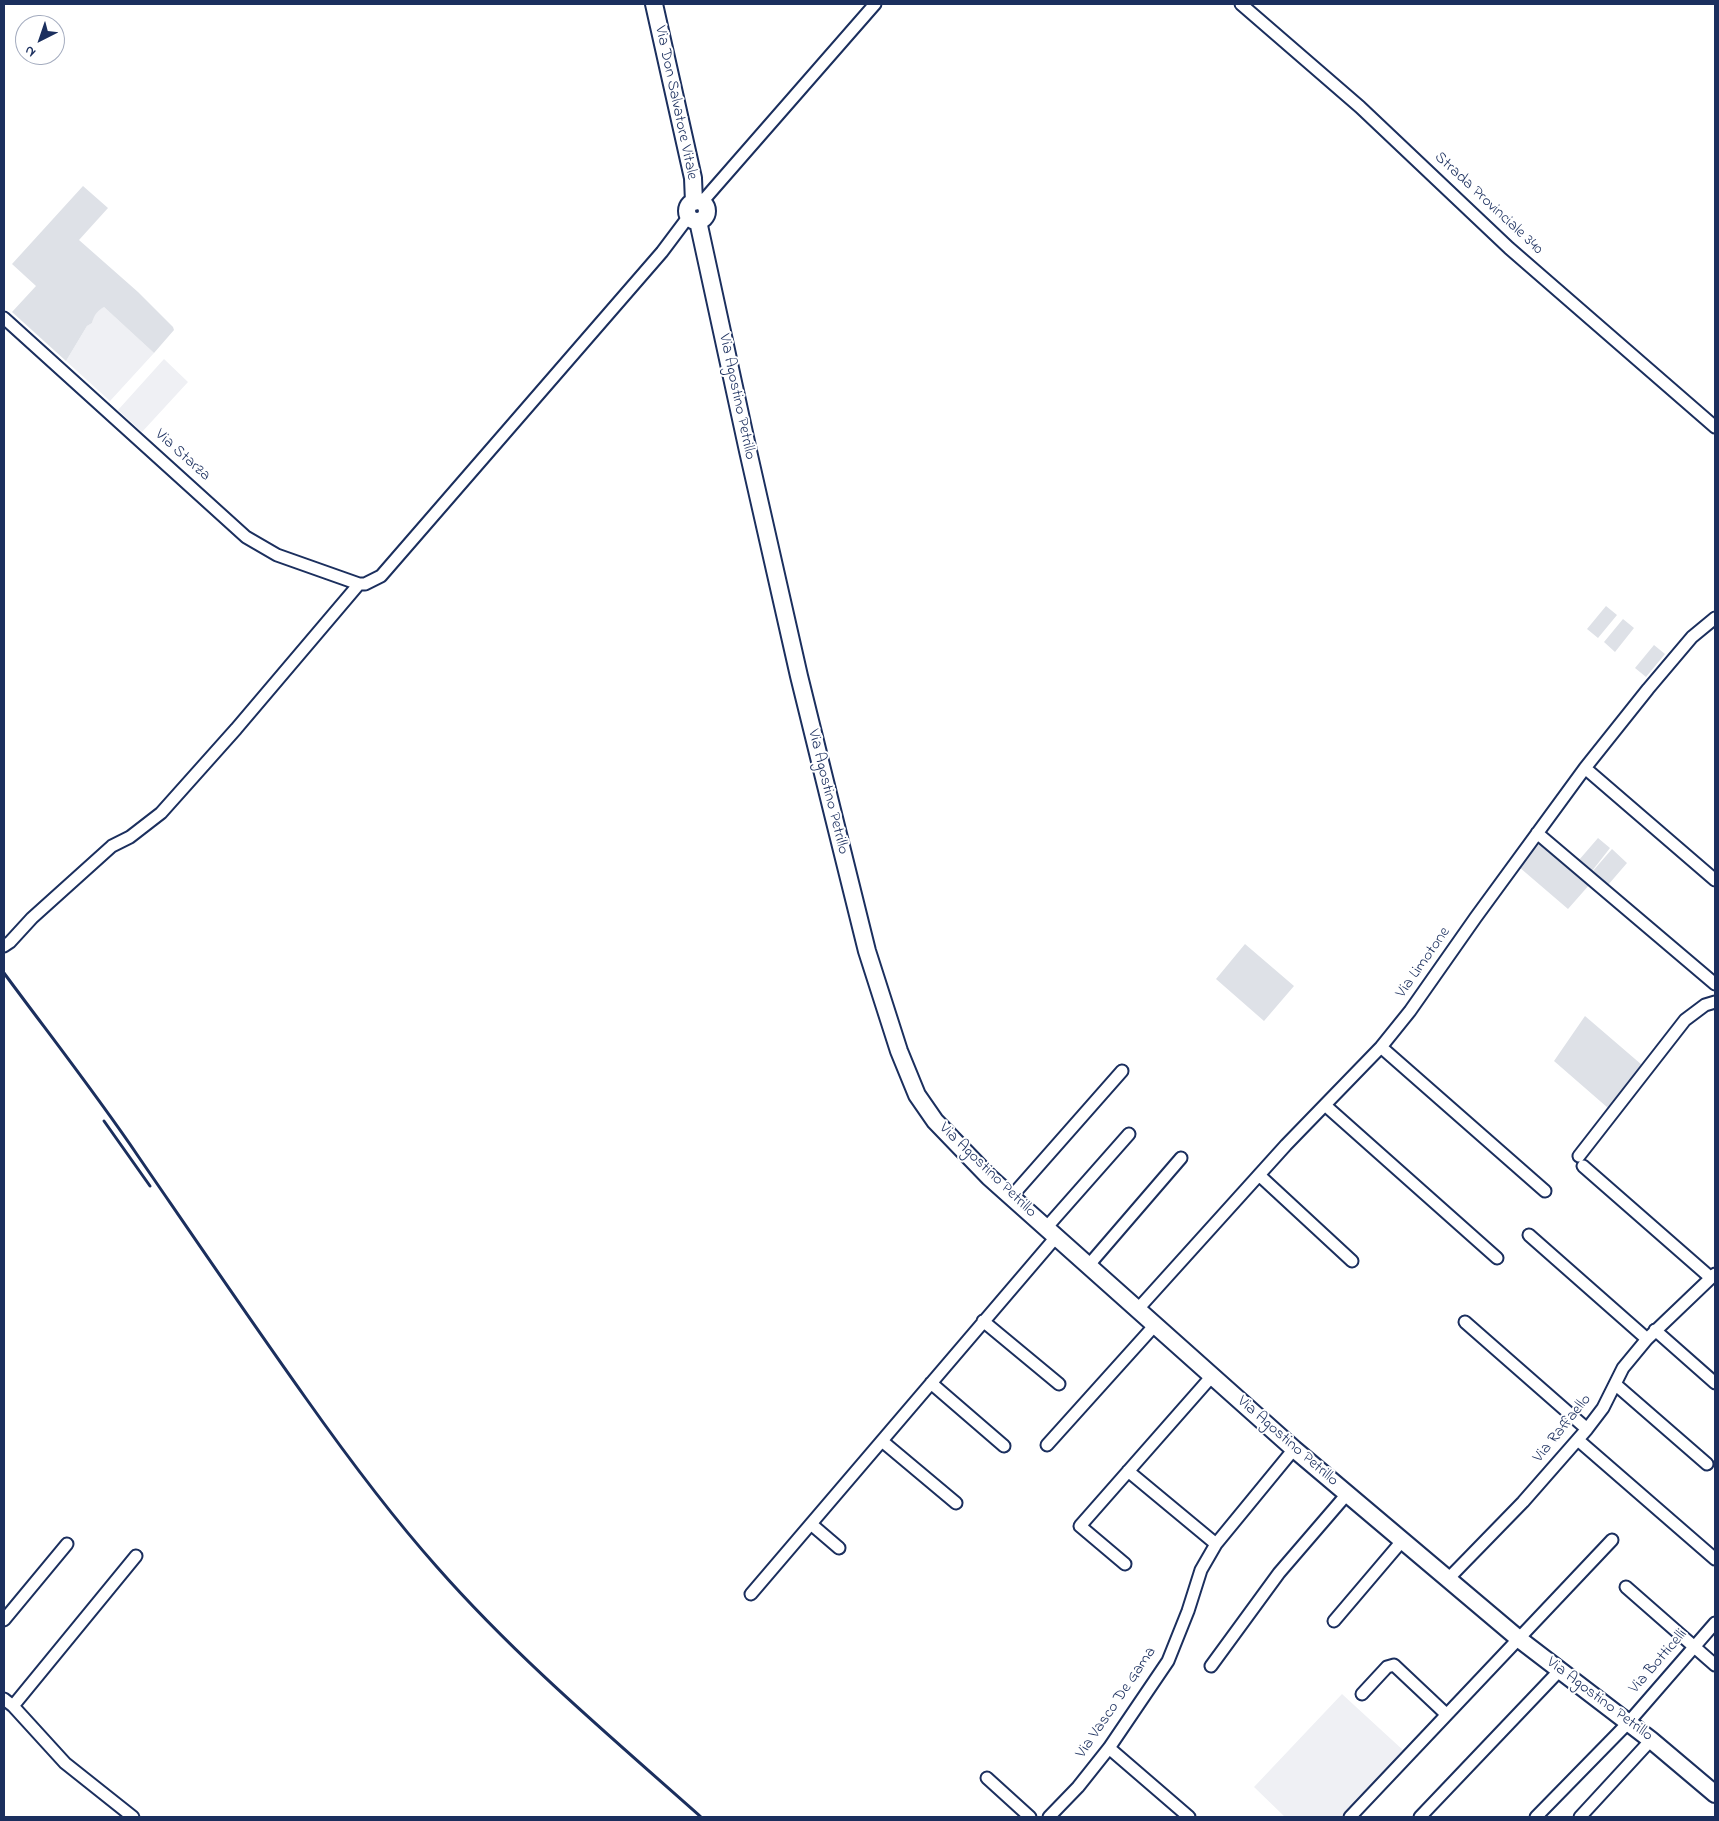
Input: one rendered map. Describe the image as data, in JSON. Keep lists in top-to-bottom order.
{
  "streets": {
    "street": [
      "Via Don Salvatore Vitale",
      "Strada Provinciale 340",
      "Via Agostino Petrillo",
      "Via Starza",
      "Via Limotone",
      "Via Raffaello",
      "Via Botticelli",
      "Via Vasco De Gama"
    ]
  },
  "crossings": [
    ["Via Don Salvatore Vitale", "Via Agostino Petrillo"],
    ["Via Agostino Petrillo", "Via Limotone"],
    ["Via Agostino Petrillo", "Via Raffaello"],
    ["Via Agostino Petrillo", "Via Botticelli"],
    ["Via Agostino Petrillo", "Via Vasco De Gama"]
  ],
  "north": "bottom left"
}
